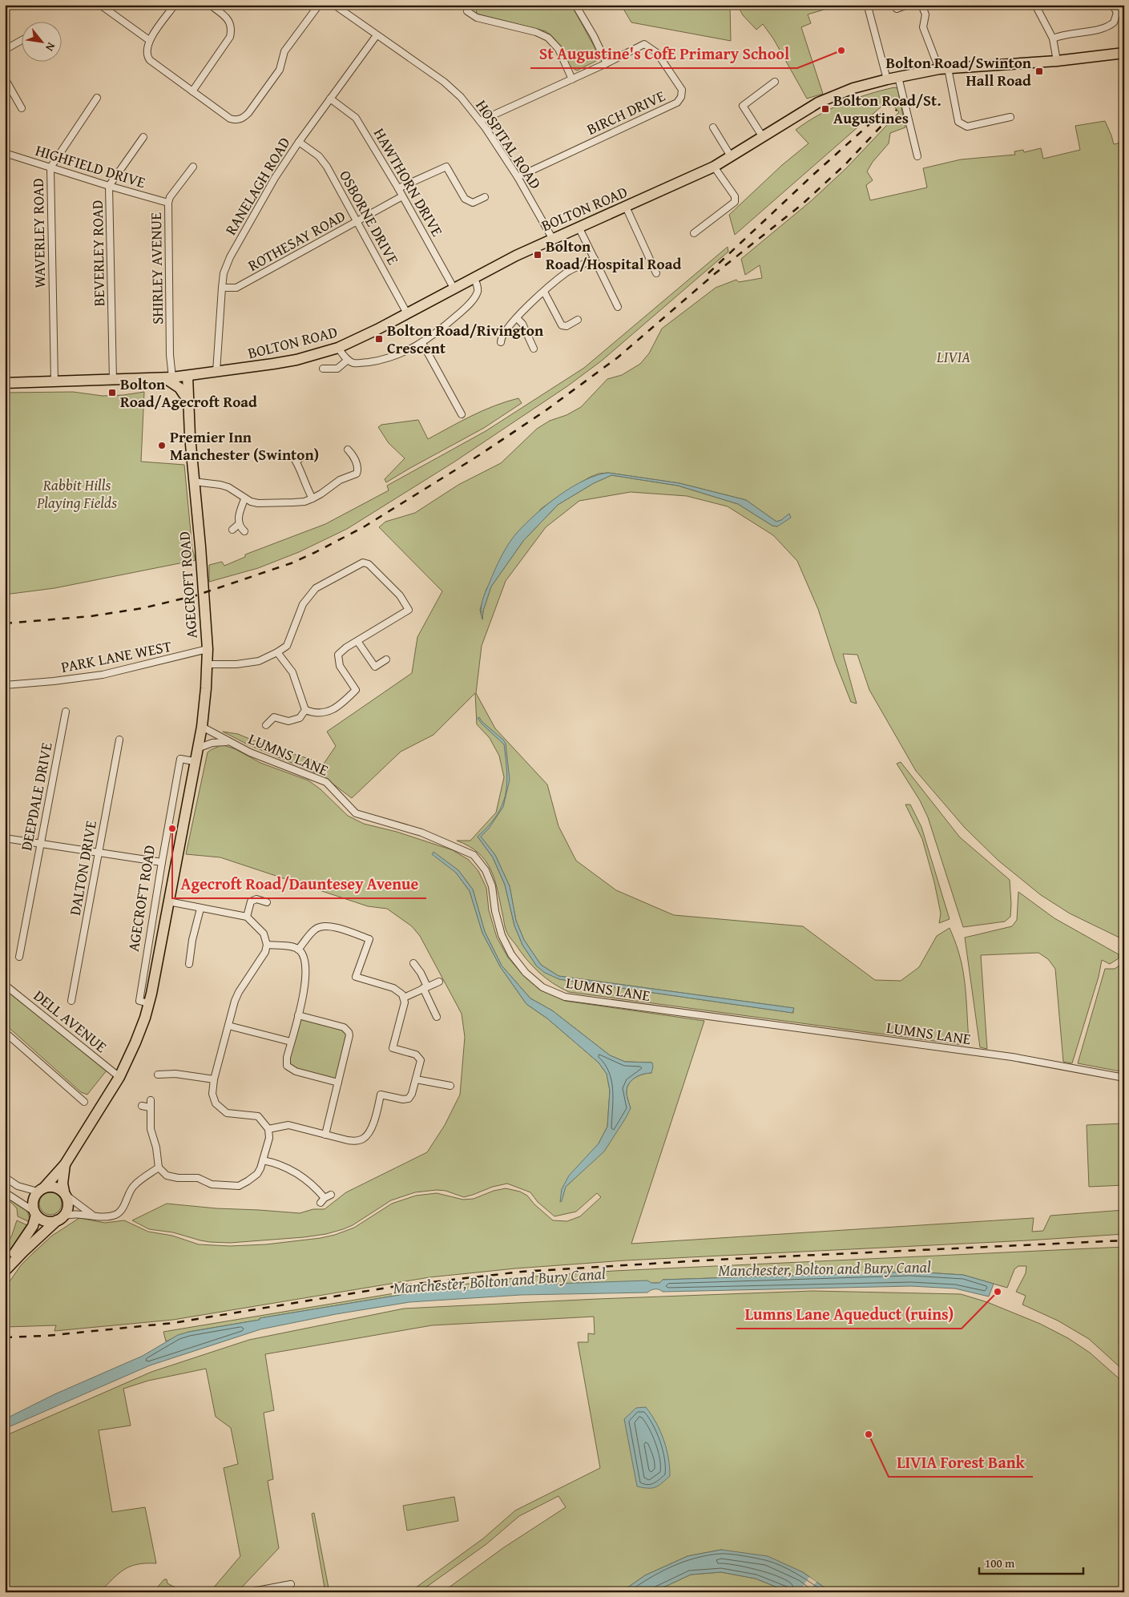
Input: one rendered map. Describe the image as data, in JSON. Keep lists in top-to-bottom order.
{
  "streets": {
    "main road": ["BOLTON ROAD", "AGECROFT ROAD"],
    "street": [
      "BIRCH DRIVE",
      "HOSPITAL ROAD",
      "HIGHFIELD DRIVE",
      "HAWTHORN DRIVE",
      "RANELAGH ROAD",
      "OSBORNE DRIVE",
      "WAVERLEY ROAD",
      "ROTHESAY ROAD",
      "BEVERLEY ROAD",
      "SHIRLEY AVENUE",
      "PARK LANE WEST",
      "LUMNS LANE",
      "DEEPDALE DRIVE",
      "DALTON DRIVE",
      "DELL AVENUE"
    ]
  },
  "crossings": [
    ["BIRCH DRIVE", "HOSPITAL ROAD"],
    ["HOSPITAL ROAD", "RANELAGH ROAD"],
    ["HOSPITAL ROAD", "BOLTON ROAD"],
    ["HIGHFIELD DRIVE", "WAVERLEY ROAD"],
    ["HIGHFIELD DRIVE", "BEVERLEY ROAD"],
    ["HIGHFIELD DRIVE", "SHIRLEY AVENUE"],
    ["HAWTHORN DRIVE", "RANELAGH ROAD"],
    ["HAWTHORN DRIVE", "BOLTON ROAD"],
    ["HAWTHORN DRIVE", "ROTHESAY ROAD"],
    ["RANELAGH ROAD", "BOLTON ROAD"],
    ["RANELAGH ROAD", "OSBORNE DRIVE"],
    ["RANELAGH ROAD", "ROTHESAY ROAD"],
    ["BOLTON ROAD", "OSBORNE DRIVE"],
    ["BOLTON ROAD", "WAVERLEY ROAD"],
    ["BOLTON ROAD", "BEVERLEY ROAD"],
    ["BOLTON ROAD", "SHIRLEY AVENUE"],
    ["BOLTON ROAD", "AGECROFT ROAD"],
    ["OSBORNE DRIVE", "ROTHESAY ROAD"],
    ["AGECROFT ROAD", "PARK LANE WEST"],
    ["AGECROFT ROAD", "LUMNS LANE"],
    ["AGECROFT ROAD", "DELL AVENUE"]
  ],
  "water": ["Manchester, Bolton and Bury Canal"],
  "parks": ["LIVIA", "Rabbit Hills Playing Fields"],
  "places": {
    "other": [
      "St Augustine's CofE Primary School",
      "Premier Inn Manchester (Swinton)",
      "Agecroft Road/Dauntesey Avenue",
      "Lumns Lane Aqueduct (ruins)",
      "LIVIA Forest Bank"
    ],
    "transit": [
      "Bolton Road/Swinton Hall Road",
      "Bolton Road/St. Augustines",
      "Bolton Road/Hospital Road",
      "Bolton Road/Rivington Crescent",
      "Bolton Road/Agecroft Road"
    ]
  },
  "scale_bar": "100 m",
  "north": "bottom right"
}
